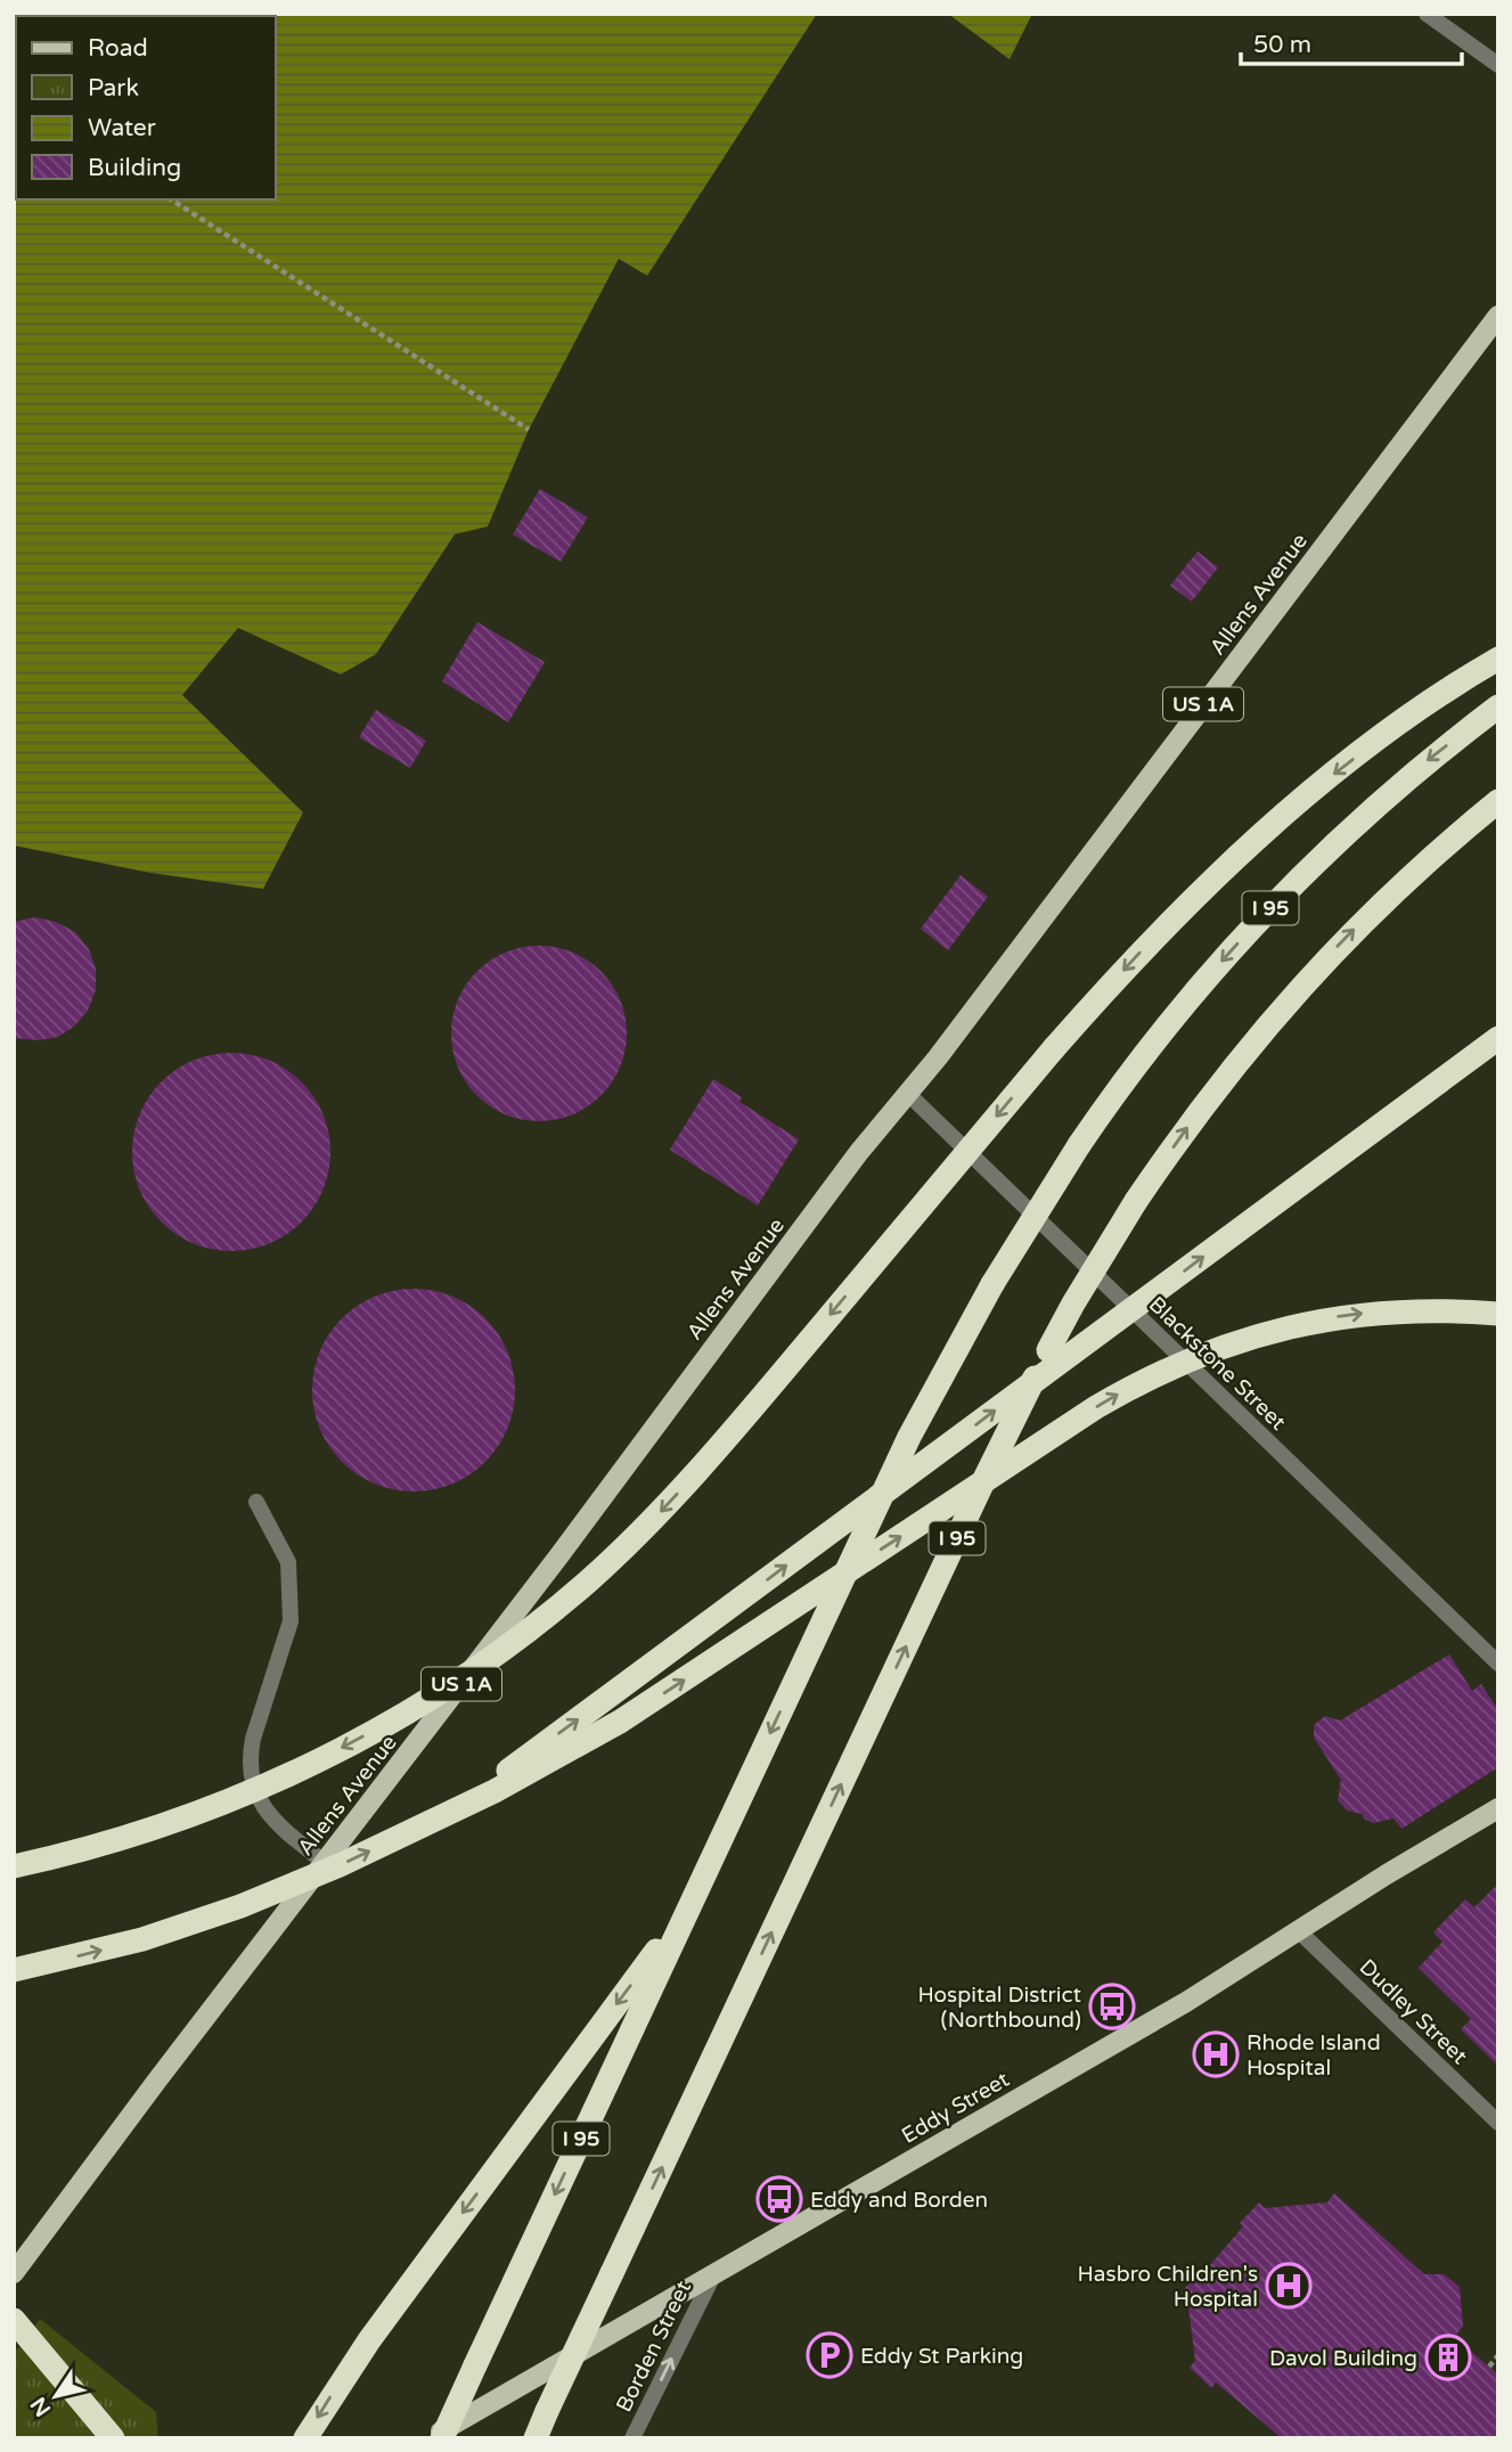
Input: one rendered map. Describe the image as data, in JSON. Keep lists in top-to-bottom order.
{
  "streets": {
    "highway": ["I 95"],
    "main road": ["Allens Avenue", "US 1A", "Eddy Street"],
    "street": ["Blackstone Street", "Dudley Street", "Borden Street"]
  },
  "crossings": [
    ["Allens Avenue", "Blackstone Street"],
    ["Dudley Street", "Eddy Street"],
    ["Eddy Street", "Borden Street"]
  ],
  "one_way": ["Borden Street"],
  "places": {
    "bus stop": ["Hospital District (Northbound)", "Eddy and Borden"],
    "hospital": ["Rhode Island Hospital", "Hasbro Children's Hospital"],
    "parking": ["Eddy St Parking"],
    "building": ["Davol Building"]
  },
  "legend": [
    "Road",
    "Park",
    "Water",
    "Building"
  ],
  "scale_bar": "50 m",
  "north": "bottom left"
}
